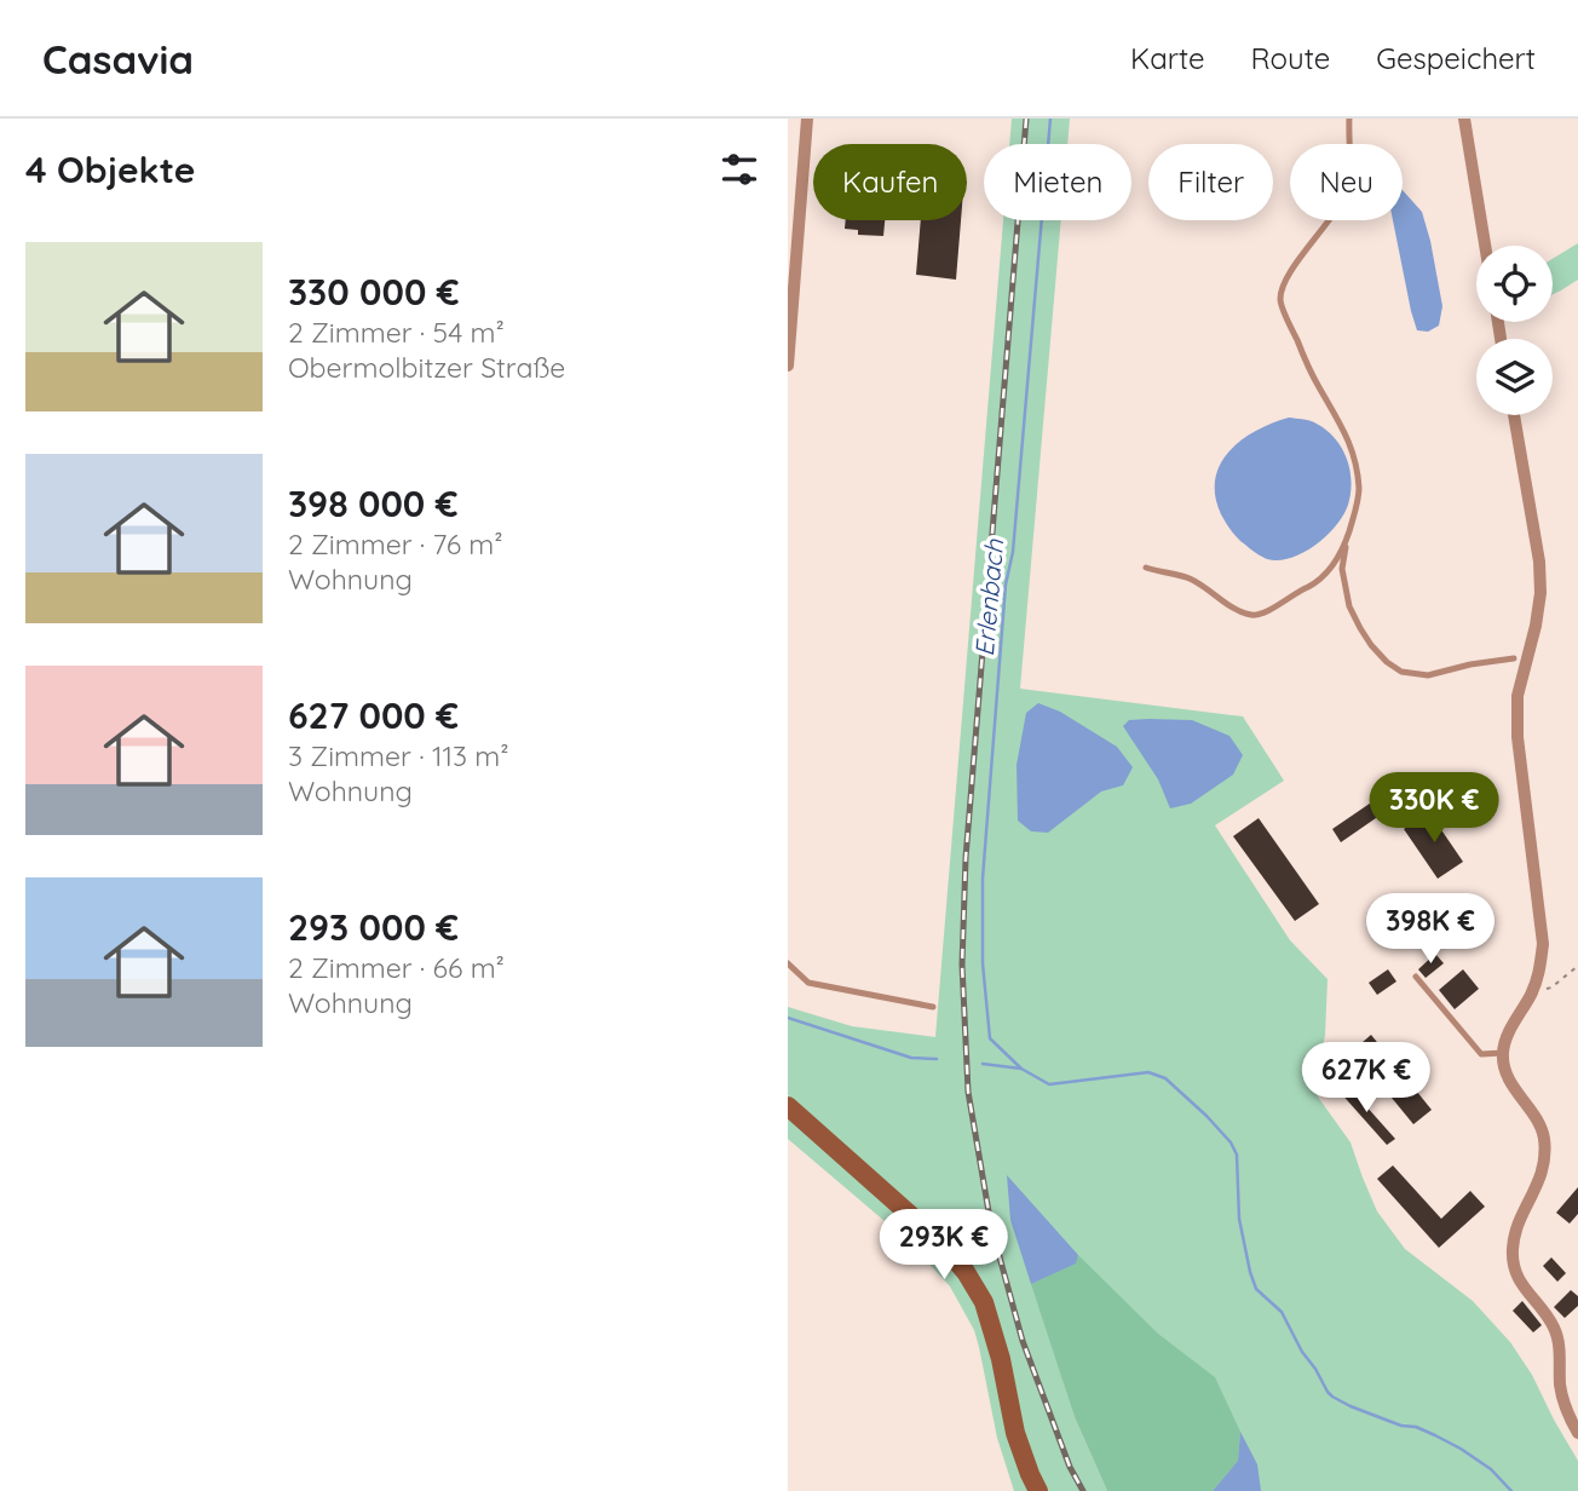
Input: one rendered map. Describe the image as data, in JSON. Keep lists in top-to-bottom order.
{
  "water": ["Erlenbach"],
  "page": {
    "header": "Casavia",
    "nav": ["Karte", "Route", "Gespeichert"],
    "heading": "4 Objekte",
    "chip": [
      "Kaufen",
      "Mieten",
      "Filter",
      "Neu"
    ],
    "list": [
      {
        "name": "330 000 €",
        "note": "2 Zimmer · 54 m² · Obermolbitzer Straße"
      },
      {
        "name": "398 000 €",
        "note": "2 Zimmer · 76 m² · Wohnung"
      },
      {
        "name": "627 000 €",
        "note": "3 Zimmer · 113 m² · Wohnung"
      },
      {
        "name": "293 000 €",
        "note": "2 Zimmer · 66 m² · Wohnung"
      }
    ],
    "price": [
      "330K €",
      "398K €",
      "627K €",
      "293K €"
    ]
  }
}
